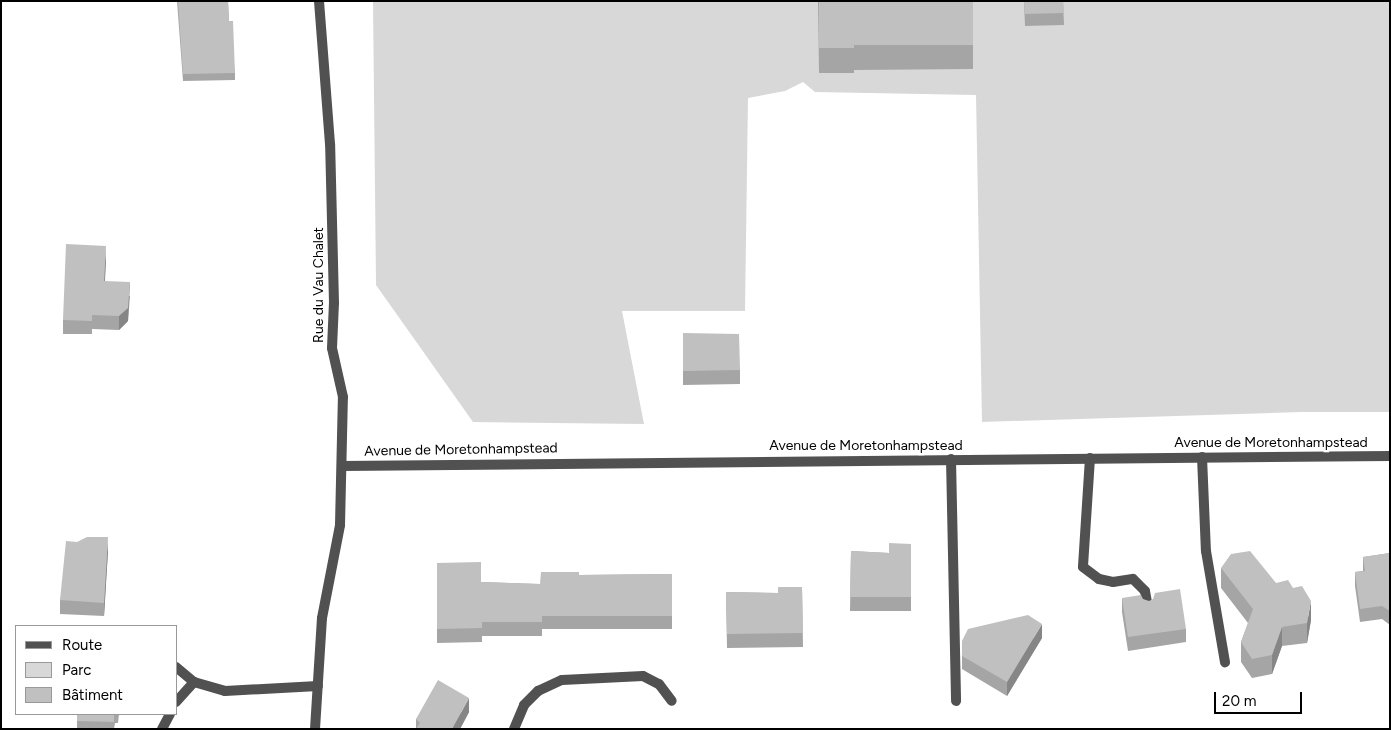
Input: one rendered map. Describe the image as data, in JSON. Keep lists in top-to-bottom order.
{
  "streets": {
    "street": ["Rue du Vau Chalet", "Avenue de Moretonhampstead"]
  },
  "crossings": [
    ["Rue du Vau Chalet", "Avenue de Moretonhampstead"]
  ],
  "legend": ["Route", "Parc", "Bâtiment"],
  "scale_bar": "20 m"
}
